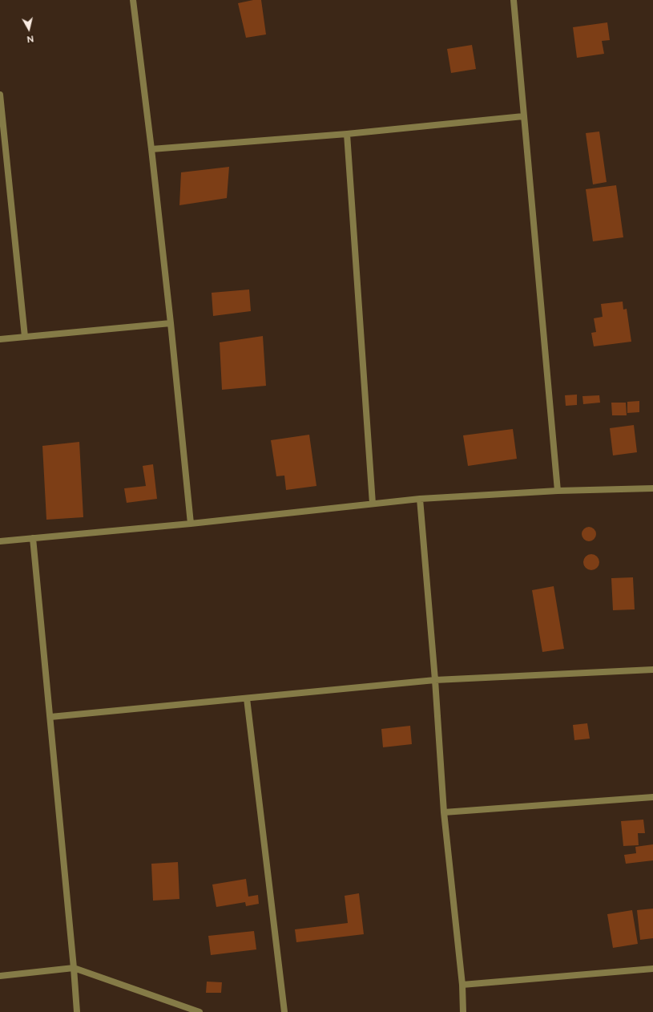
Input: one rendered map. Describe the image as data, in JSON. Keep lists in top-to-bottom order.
{
  "north": "bottom"
}
